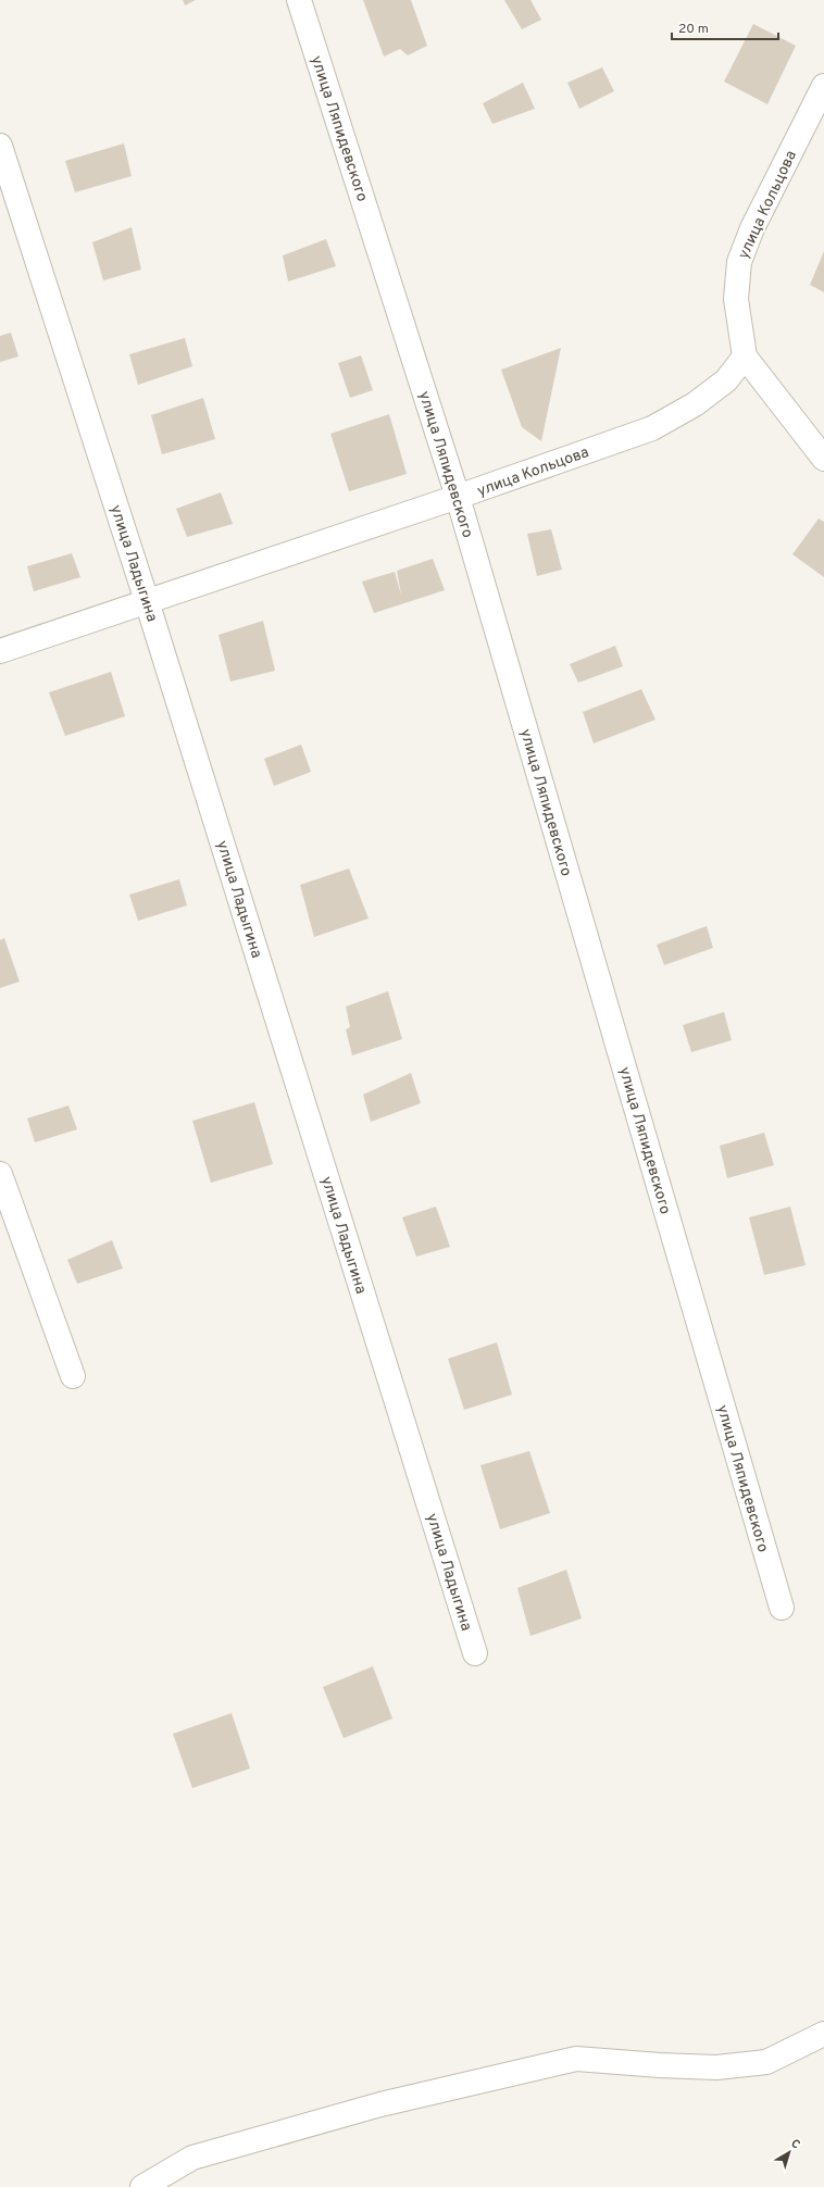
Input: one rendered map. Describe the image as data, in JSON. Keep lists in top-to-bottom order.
{
  "streets": {
    "street": ["улица Ляпидевского", "улица Кольцова", "улица Ладыгина"]
  },
  "crossings": [
    ["улица Ляпидевского", "улица Кольцова"],
    ["улица Кольцова", "улица Ладыгина"]
  ],
  "scale_bar": "20 m",
  "north": "top right"
}
